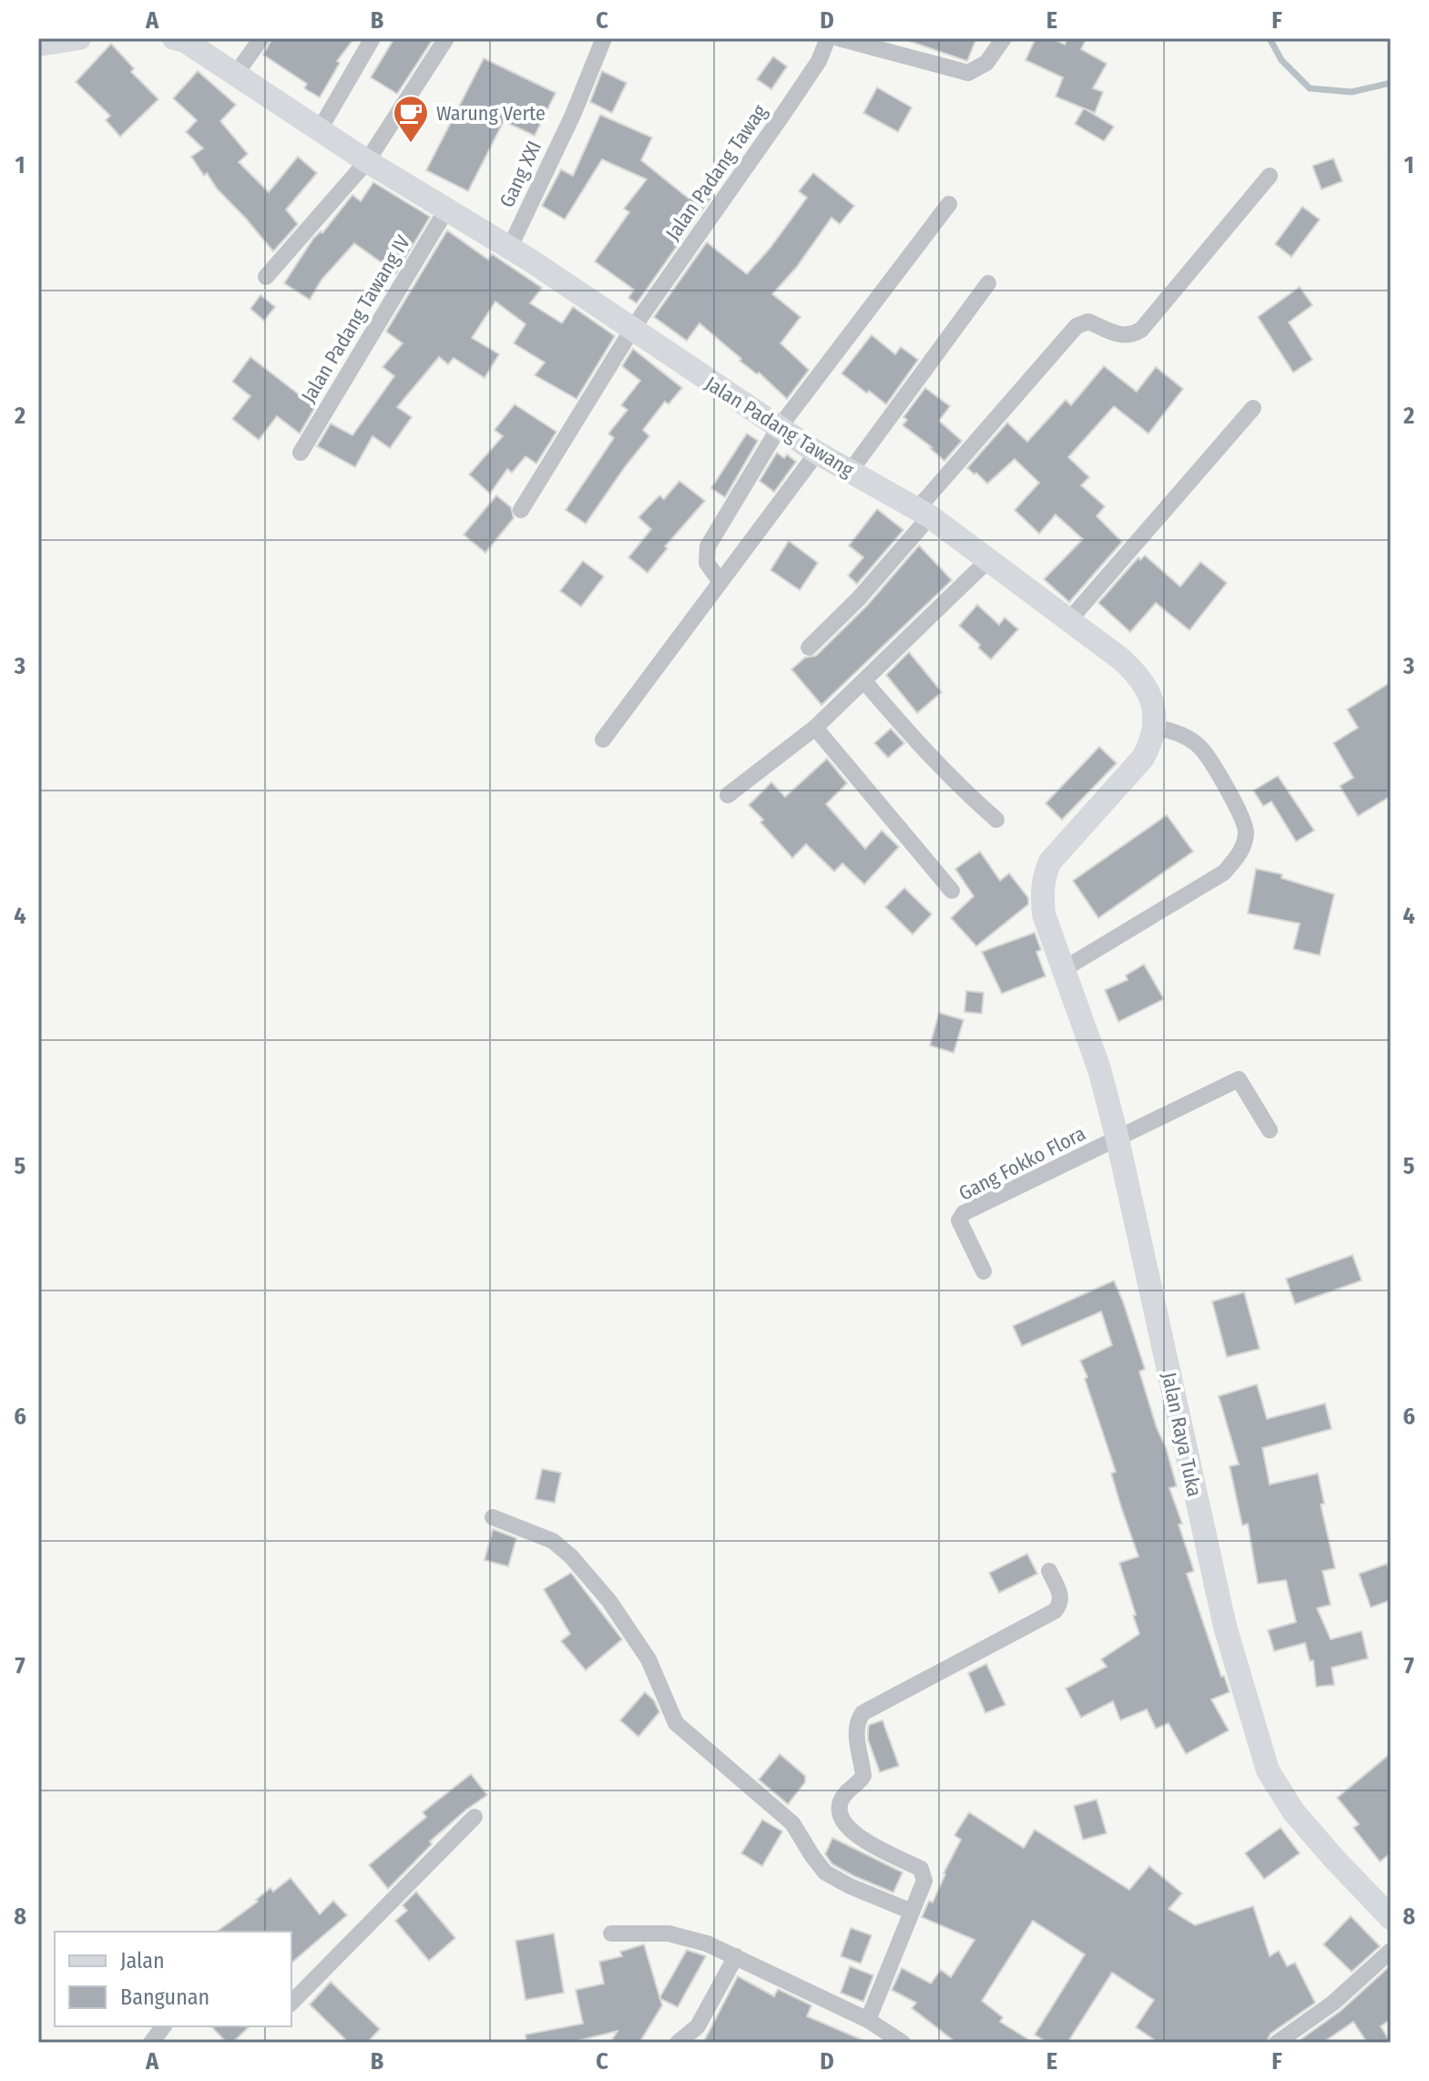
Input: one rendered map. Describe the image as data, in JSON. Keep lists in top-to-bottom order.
{
  "streets": {
    "street": [
      "Jalan Padang Tawag",
      "Gang XXI",
      "Jalan Padang Tawang IV",
      "Jalan Padang Tawang",
      "Gang Fokko Flora",
      "Jalan Raya Tuka"
    ]
  },
  "crossings": [
    ["Jalan Padang Tawag", "Jalan Padang Tawang"],
    ["Gang XXI", "Jalan Padang Tawang"],
    ["Jalan Padang Tawang IV", "Jalan Padang Tawang"],
    ["Jalan Padang Tawang", "Jalan Raya Tuka"],
    ["Gang Fokko Flora", "Jalan Raya Tuka"]
  ],
  "places": {
    "cafe": ["Warung Verte"]
  },
  "legend": ["Jalan", "Bangunan"],
  "grid": {
    "columns": [
      "A",
      "B",
      "C",
      "D",
      "E",
      "F"
    ],
    "rows": [
      "1",
      "2",
      "3",
      "4",
      "5",
      "6",
      "7",
      "8"
    ]
  }
}
